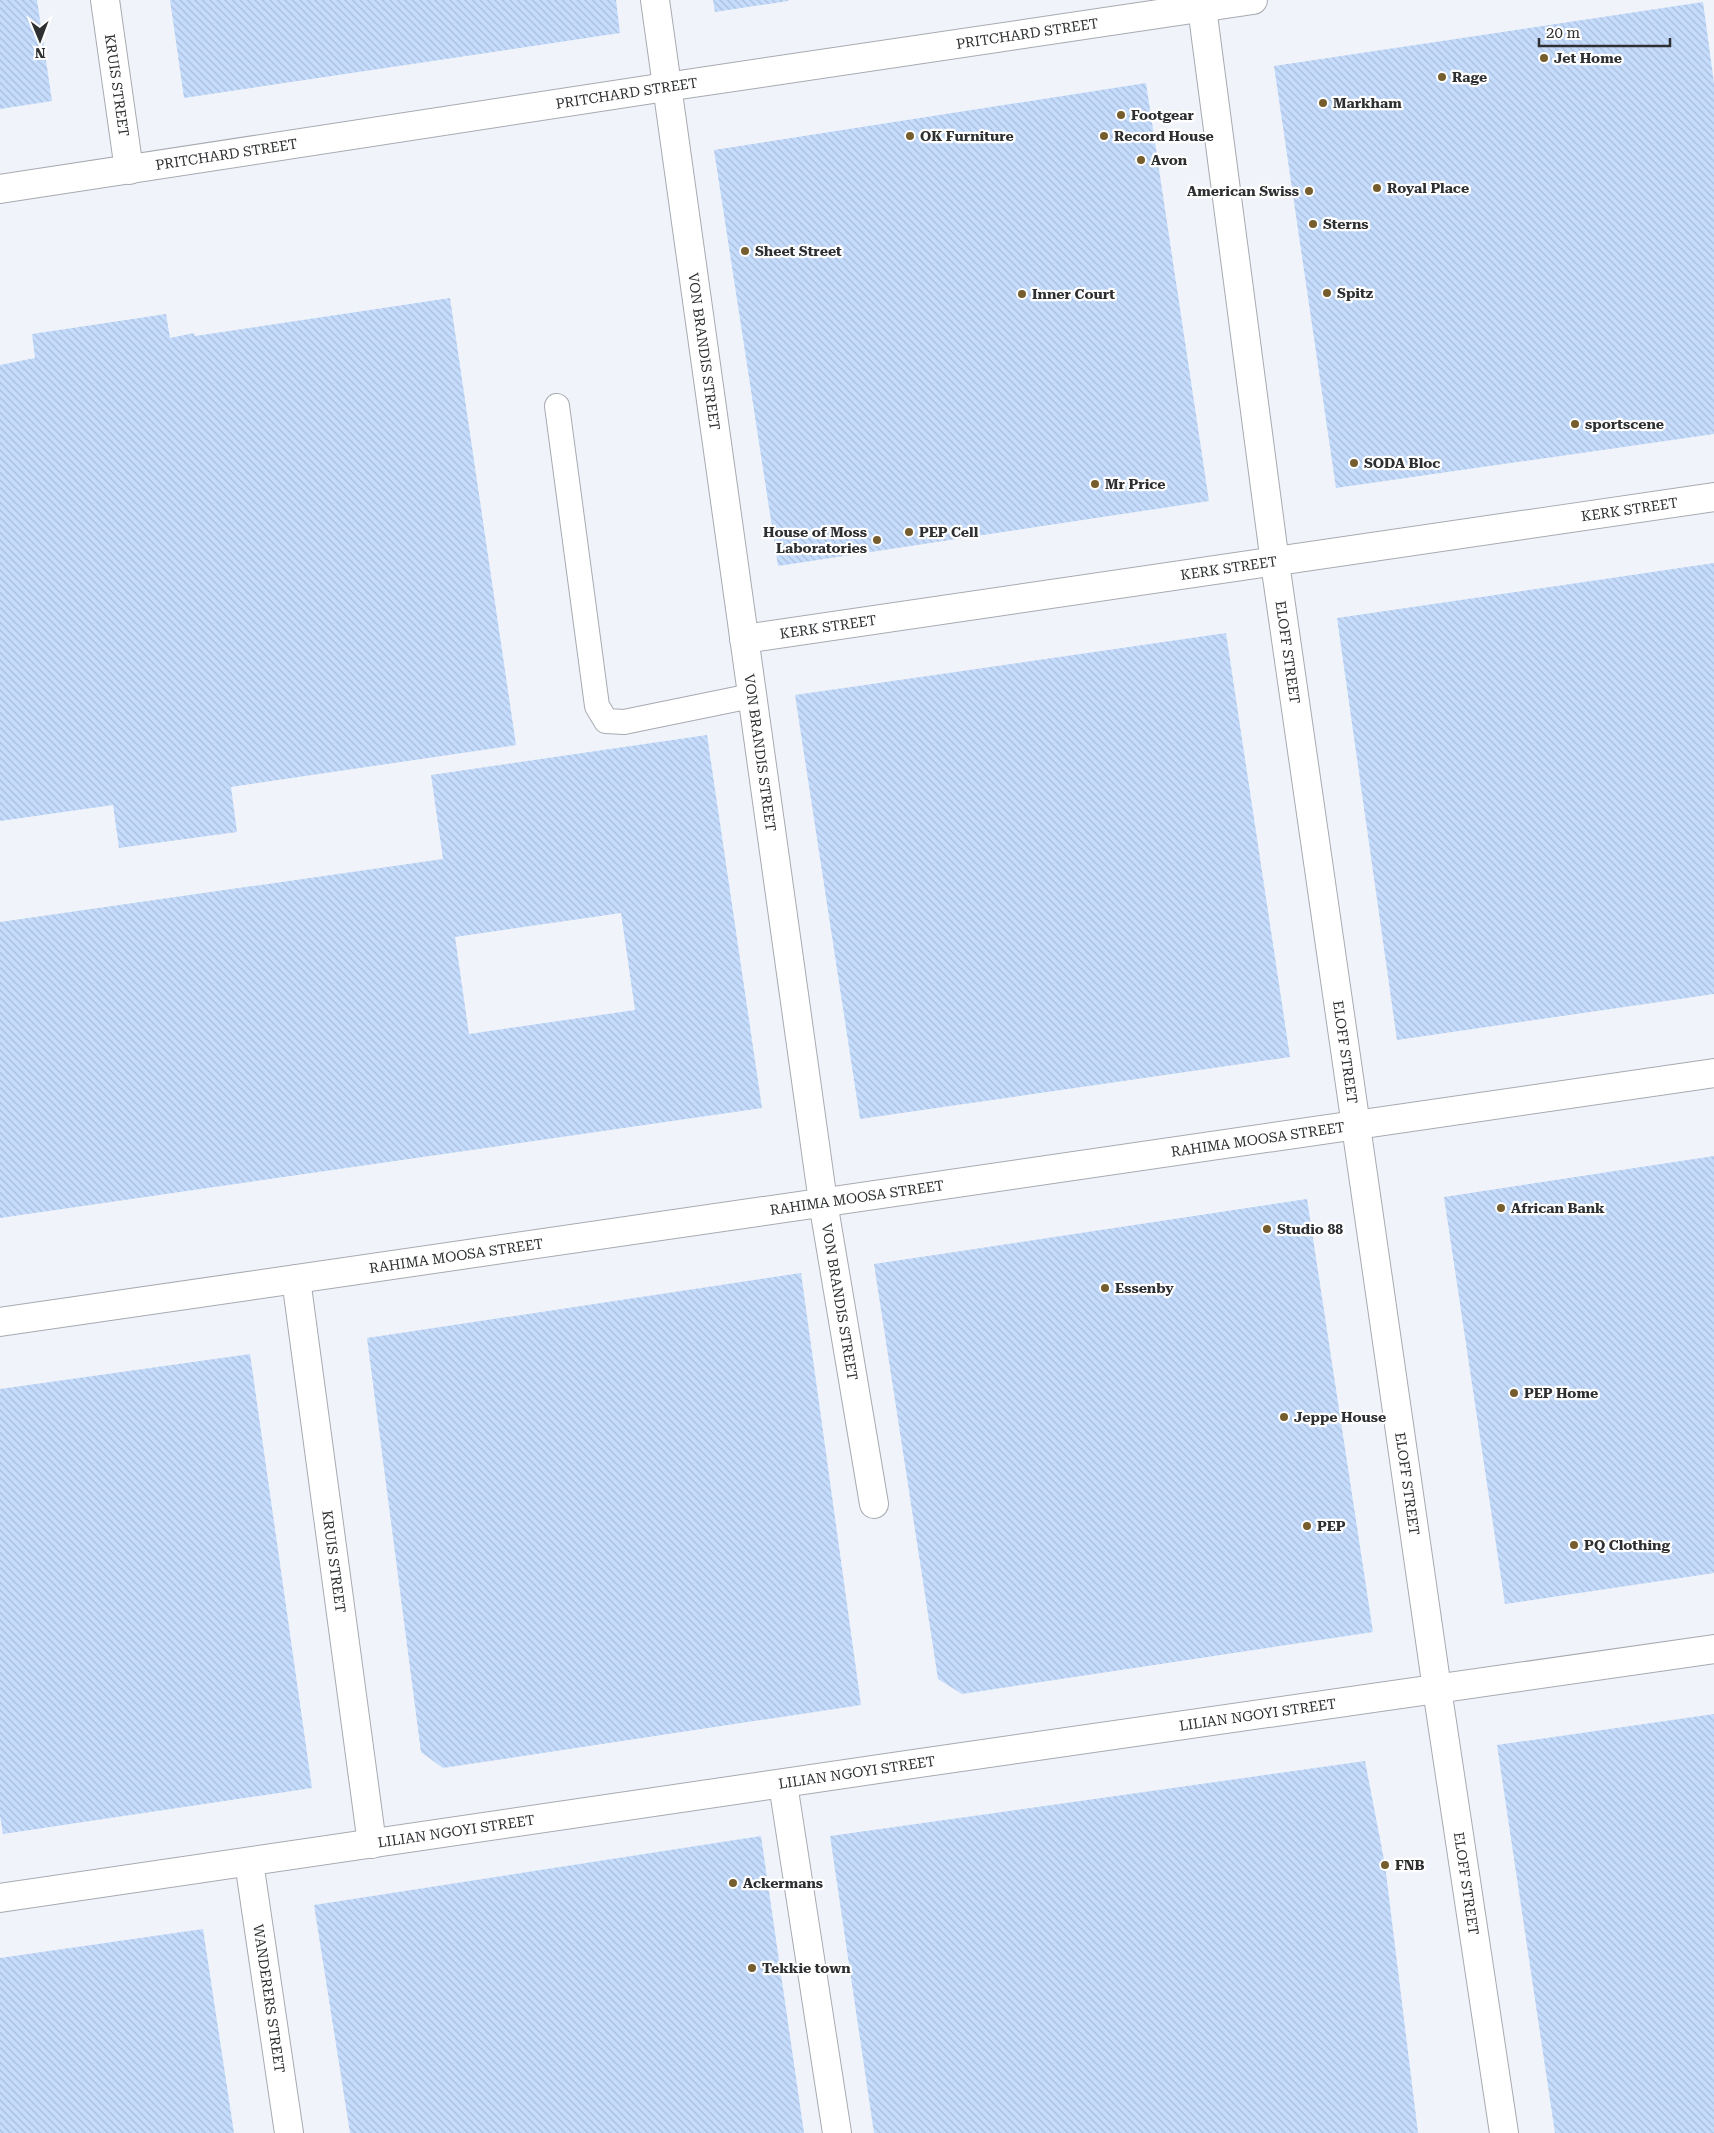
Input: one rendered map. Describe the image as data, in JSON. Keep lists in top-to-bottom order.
{
  "streets": {
    "street": [
      "PRITCHARD STREET",
      "KRUIS STREET",
      "VON BRANDIS STREET",
      "KERK STREET",
      "ELOFF STREET",
      "RAHIMA MOOSA STREET",
      "LILIAN NGOYI STREET",
      "WANDERERS STREET"
    ]
  },
  "crossings": [
    ["PRITCHARD STREET", "KRUIS STREET"],
    ["PRITCHARD STREET", "VON BRANDIS STREET"],
    ["PRITCHARD STREET", "ELOFF STREET"],
    ["KRUIS STREET", "RAHIMA MOOSA STREET"],
    ["KRUIS STREET", "LILIAN NGOYI STREET"],
    ["VON BRANDIS STREET", "KERK STREET"],
    ["VON BRANDIS STREET", "RAHIMA MOOSA STREET"],
    ["KERK STREET", "ELOFF STREET"],
    ["ELOFF STREET", "RAHIMA MOOSA STREET"],
    ["ELOFF STREET", "LILIAN NGOYI STREET"],
    ["LILIAN NGOYI STREET", "WANDERERS STREET"]
  ],
  "places": [
    "Jet Home",
    "Rage",
    "Markham",
    "Footgear",
    "OK Furniture",
    "Record House",
    "Avon",
    "Royal Place",
    "American Swiss",
    "Sterns",
    "Sheet Street",
    "Spitz",
    "Inner Court",
    "sportscene",
    "SODA Bloc",
    "Mr Price",
    "PEP Cell",
    "House of Moss Laboratories",
    "African Bank",
    "Studio 88",
    "Essenby",
    "PEP Home",
    "Jeppe House",
    "PEP",
    "PQ Clothing",
    "FNB",
    "Ackermans",
    "Tekkie town"
  ],
  "scale_bar": "20 m",
  "north": "bottom"
}
